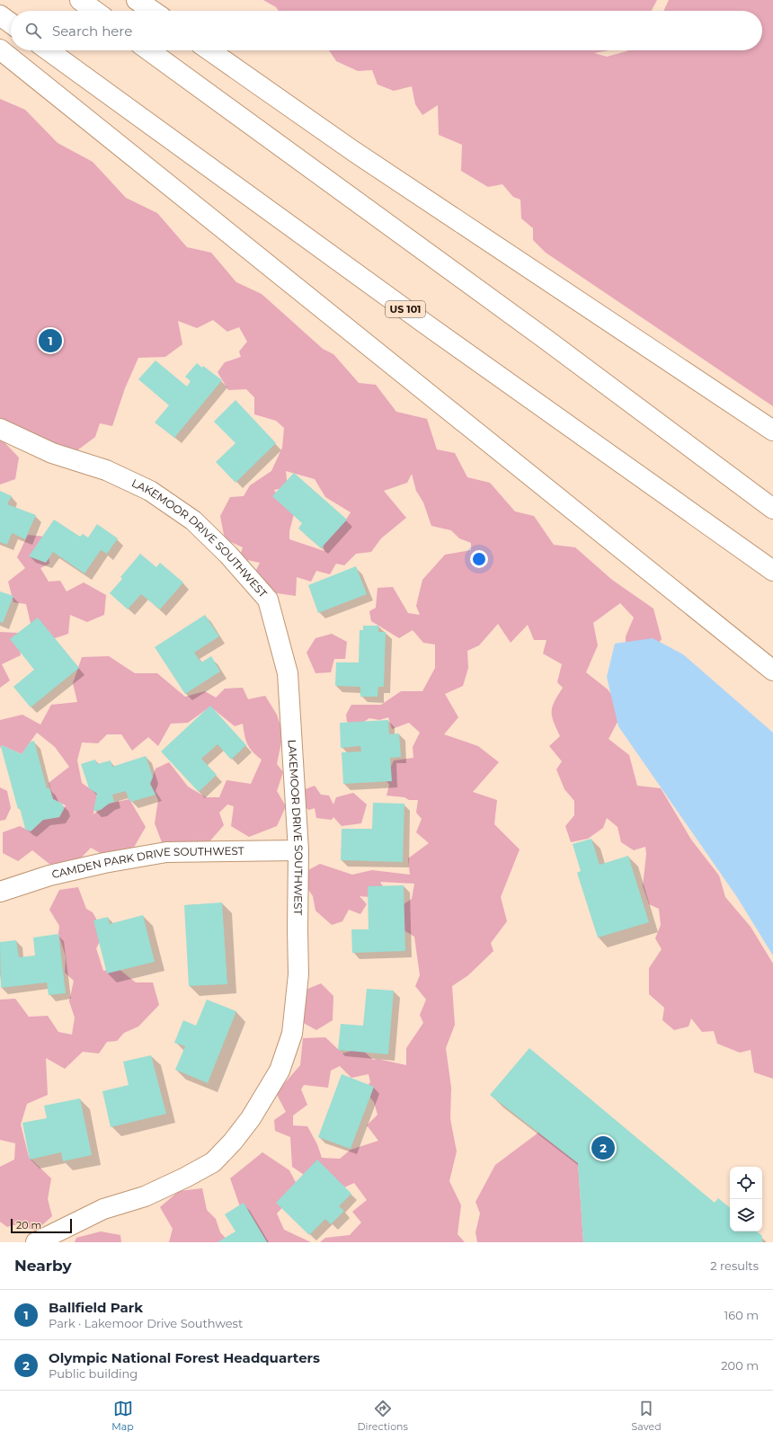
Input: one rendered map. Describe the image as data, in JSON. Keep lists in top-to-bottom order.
{
  "streets": {
    "main road": ["US 101", "LAKEMOOR DRIVE SOUTHWEST", "CAMDEN PARK DRIVE SOUTHWEST"]
  },
  "crossings": [
    ["LAKEMOOR DRIVE SOUTHWEST", "CAMDEN PARK DRIVE SOUTHWEST"]
  ],
  "scale_bar": "20 m",
  "page": {
    "search": "Search here",
    "pins": ["1", "2"],
    "scale": "20 m",
    "heading": ["Nearby", "2 results"],
    "list": [
      {
        "mark": "1",
        "name": "Ballfield Park",
        "note": "Park · Lakemoor Drive Southwest",
        "value": "160 m"
      },
      {
        "mark": "2",
        "name": "Olympic National Forest Headquarters",
        "note": "Public building",
        "value": "200 m"
      }
    ],
    "nav": ["Map", "Directions", "Saved"]
  }
}
